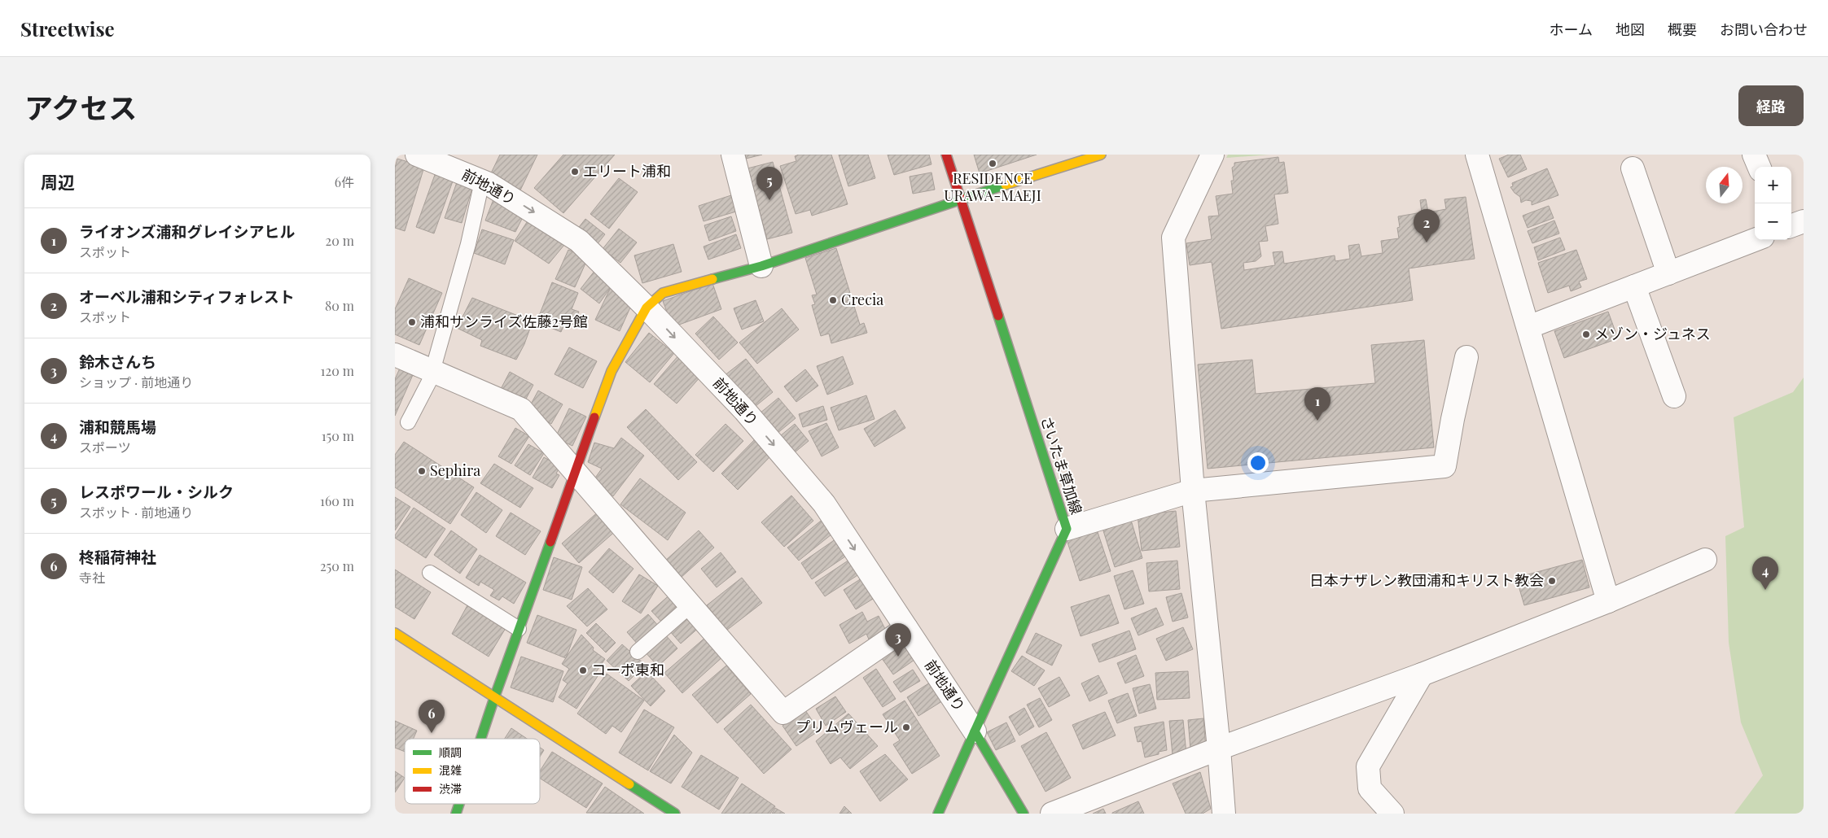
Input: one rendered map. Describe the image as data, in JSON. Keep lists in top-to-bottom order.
{
  "streets": {
    "street": ["前地通り", "さいたま草加線"]
  },
  "crossings": [
    ["前地通り", "さいたま草加線"]
  ],
  "places": [
    "RESIDENCE URAWA-MAEJI",
    "エリート浦和",
    "Crecia",
    "浦和サンライズ佐藤2号館",
    "メゾン・ジュネス",
    "Sephira",
    "日本ナザレン教団浦和キリスト教会",
    "コーポ東和",
    "プリムヴェール"
  ],
  "legend": ["順調", "混雑", "渋滞"],
  "north": "top",
  "page": {
    "header": "Streetwise",
    "nav": [
      "ホーム",
      "地図",
      "概要",
      "お問い合わせ"
    ],
    "title": "アクセス",
    "buttons": "経路",
    "heading": ["周辺", "6件"],
    "map_buttons": ["+", "−"],
    "pins": [
      "5",
      "2",
      "1",
      "4",
      "3",
      "6"
    ],
    "list": [
      {
        "mark": "1",
        "name": "ライオンズ浦和グレイシアヒル",
        "note": "スポット",
        "value": "20 m"
      },
      {
        "mark": "2",
        "name": "オーベル浦和シティフォレスト",
        "note": "スポット",
        "value": "80 m"
      },
      {
        "mark": "3",
        "name": "鈴木さんち",
        "note": "ショップ · 前地通り",
        "value": "120 m"
      },
      {
        "mark": "4",
        "name": "浦和競馬場",
        "note": "スポーツ",
        "value": "150 m"
      },
      {
        "mark": "5",
        "name": "レスポワール・シルク",
        "note": "スポット · 前地通り",
        "value": "160 m"
      },
      {
        "mark": "6",
        "name": "柊稲荷神社",
        "note": "寺社",
        "value": "250 m"
      }
    ]
  }
}
